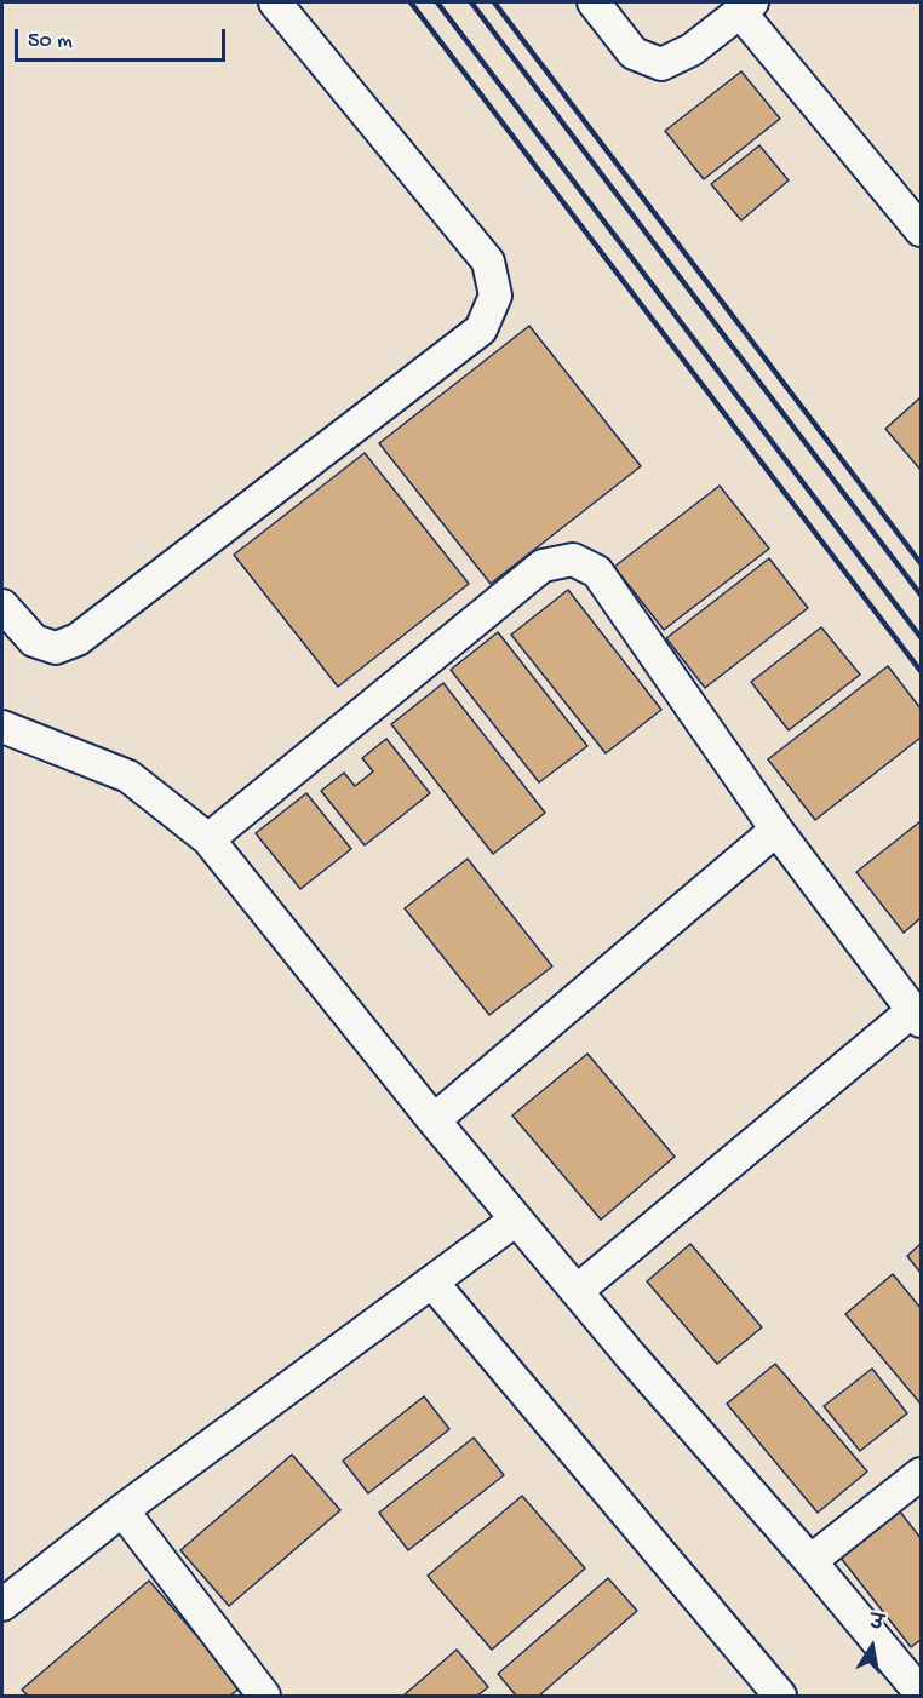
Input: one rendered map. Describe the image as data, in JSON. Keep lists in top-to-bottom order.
{
  "scale_bar": "50 m",
  "north": "top"
}
